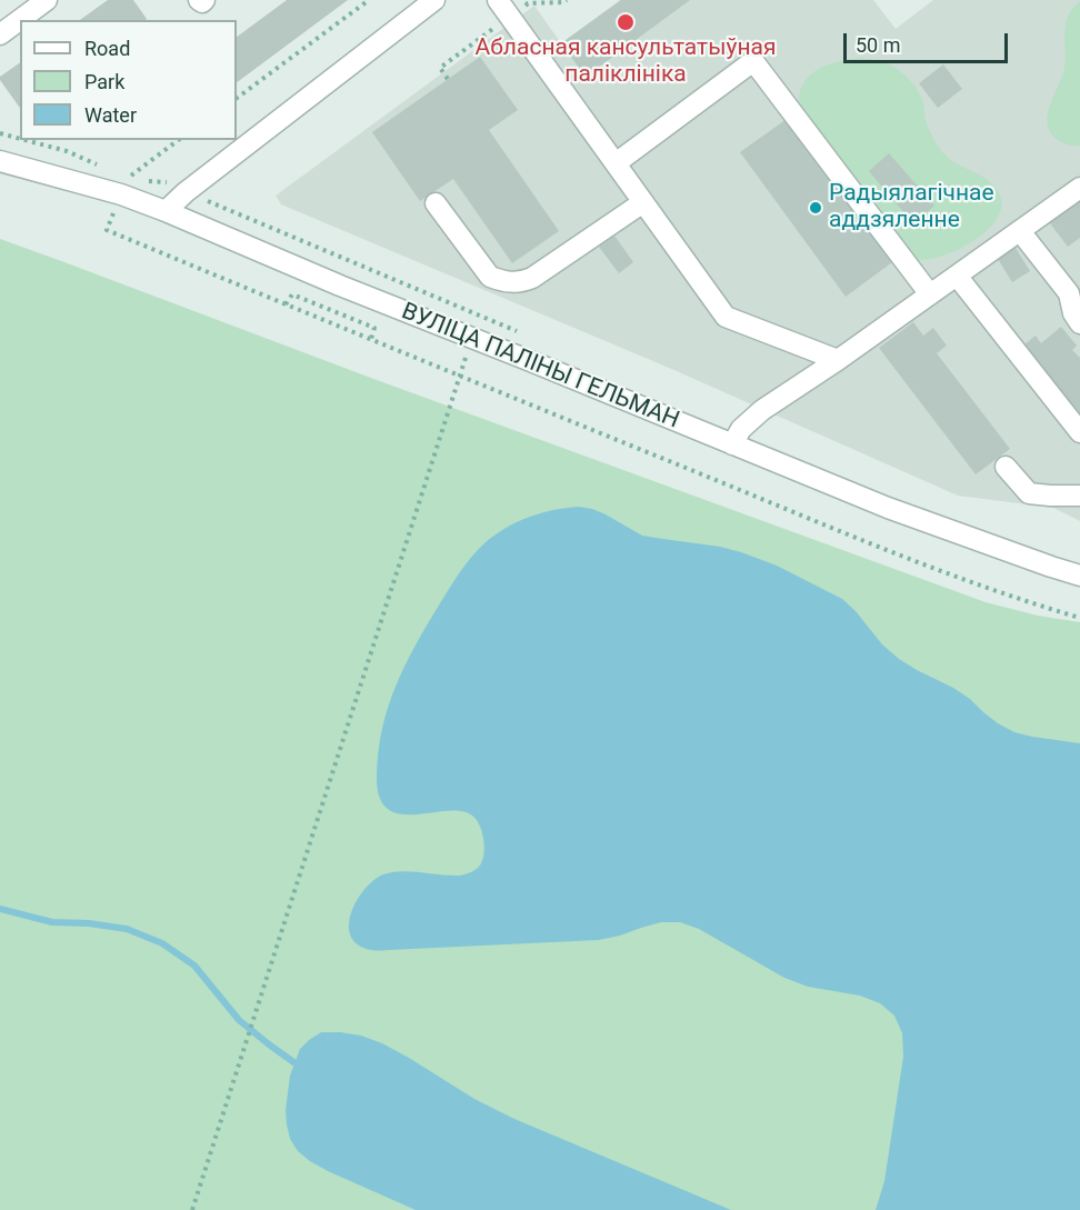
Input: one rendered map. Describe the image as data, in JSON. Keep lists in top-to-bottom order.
{
  "streets": {
    "street": ["ВУЛІЦА ПАЛІНЫ ГЕЛЬМАН"]
  },
  "places": ["Абласная кансультатыўная паліклініка", "Радыялагічнае аддзяленне"],
  "legend": ["Road", "Park", "Water"],
  "scale_bar": "50 m"
}
